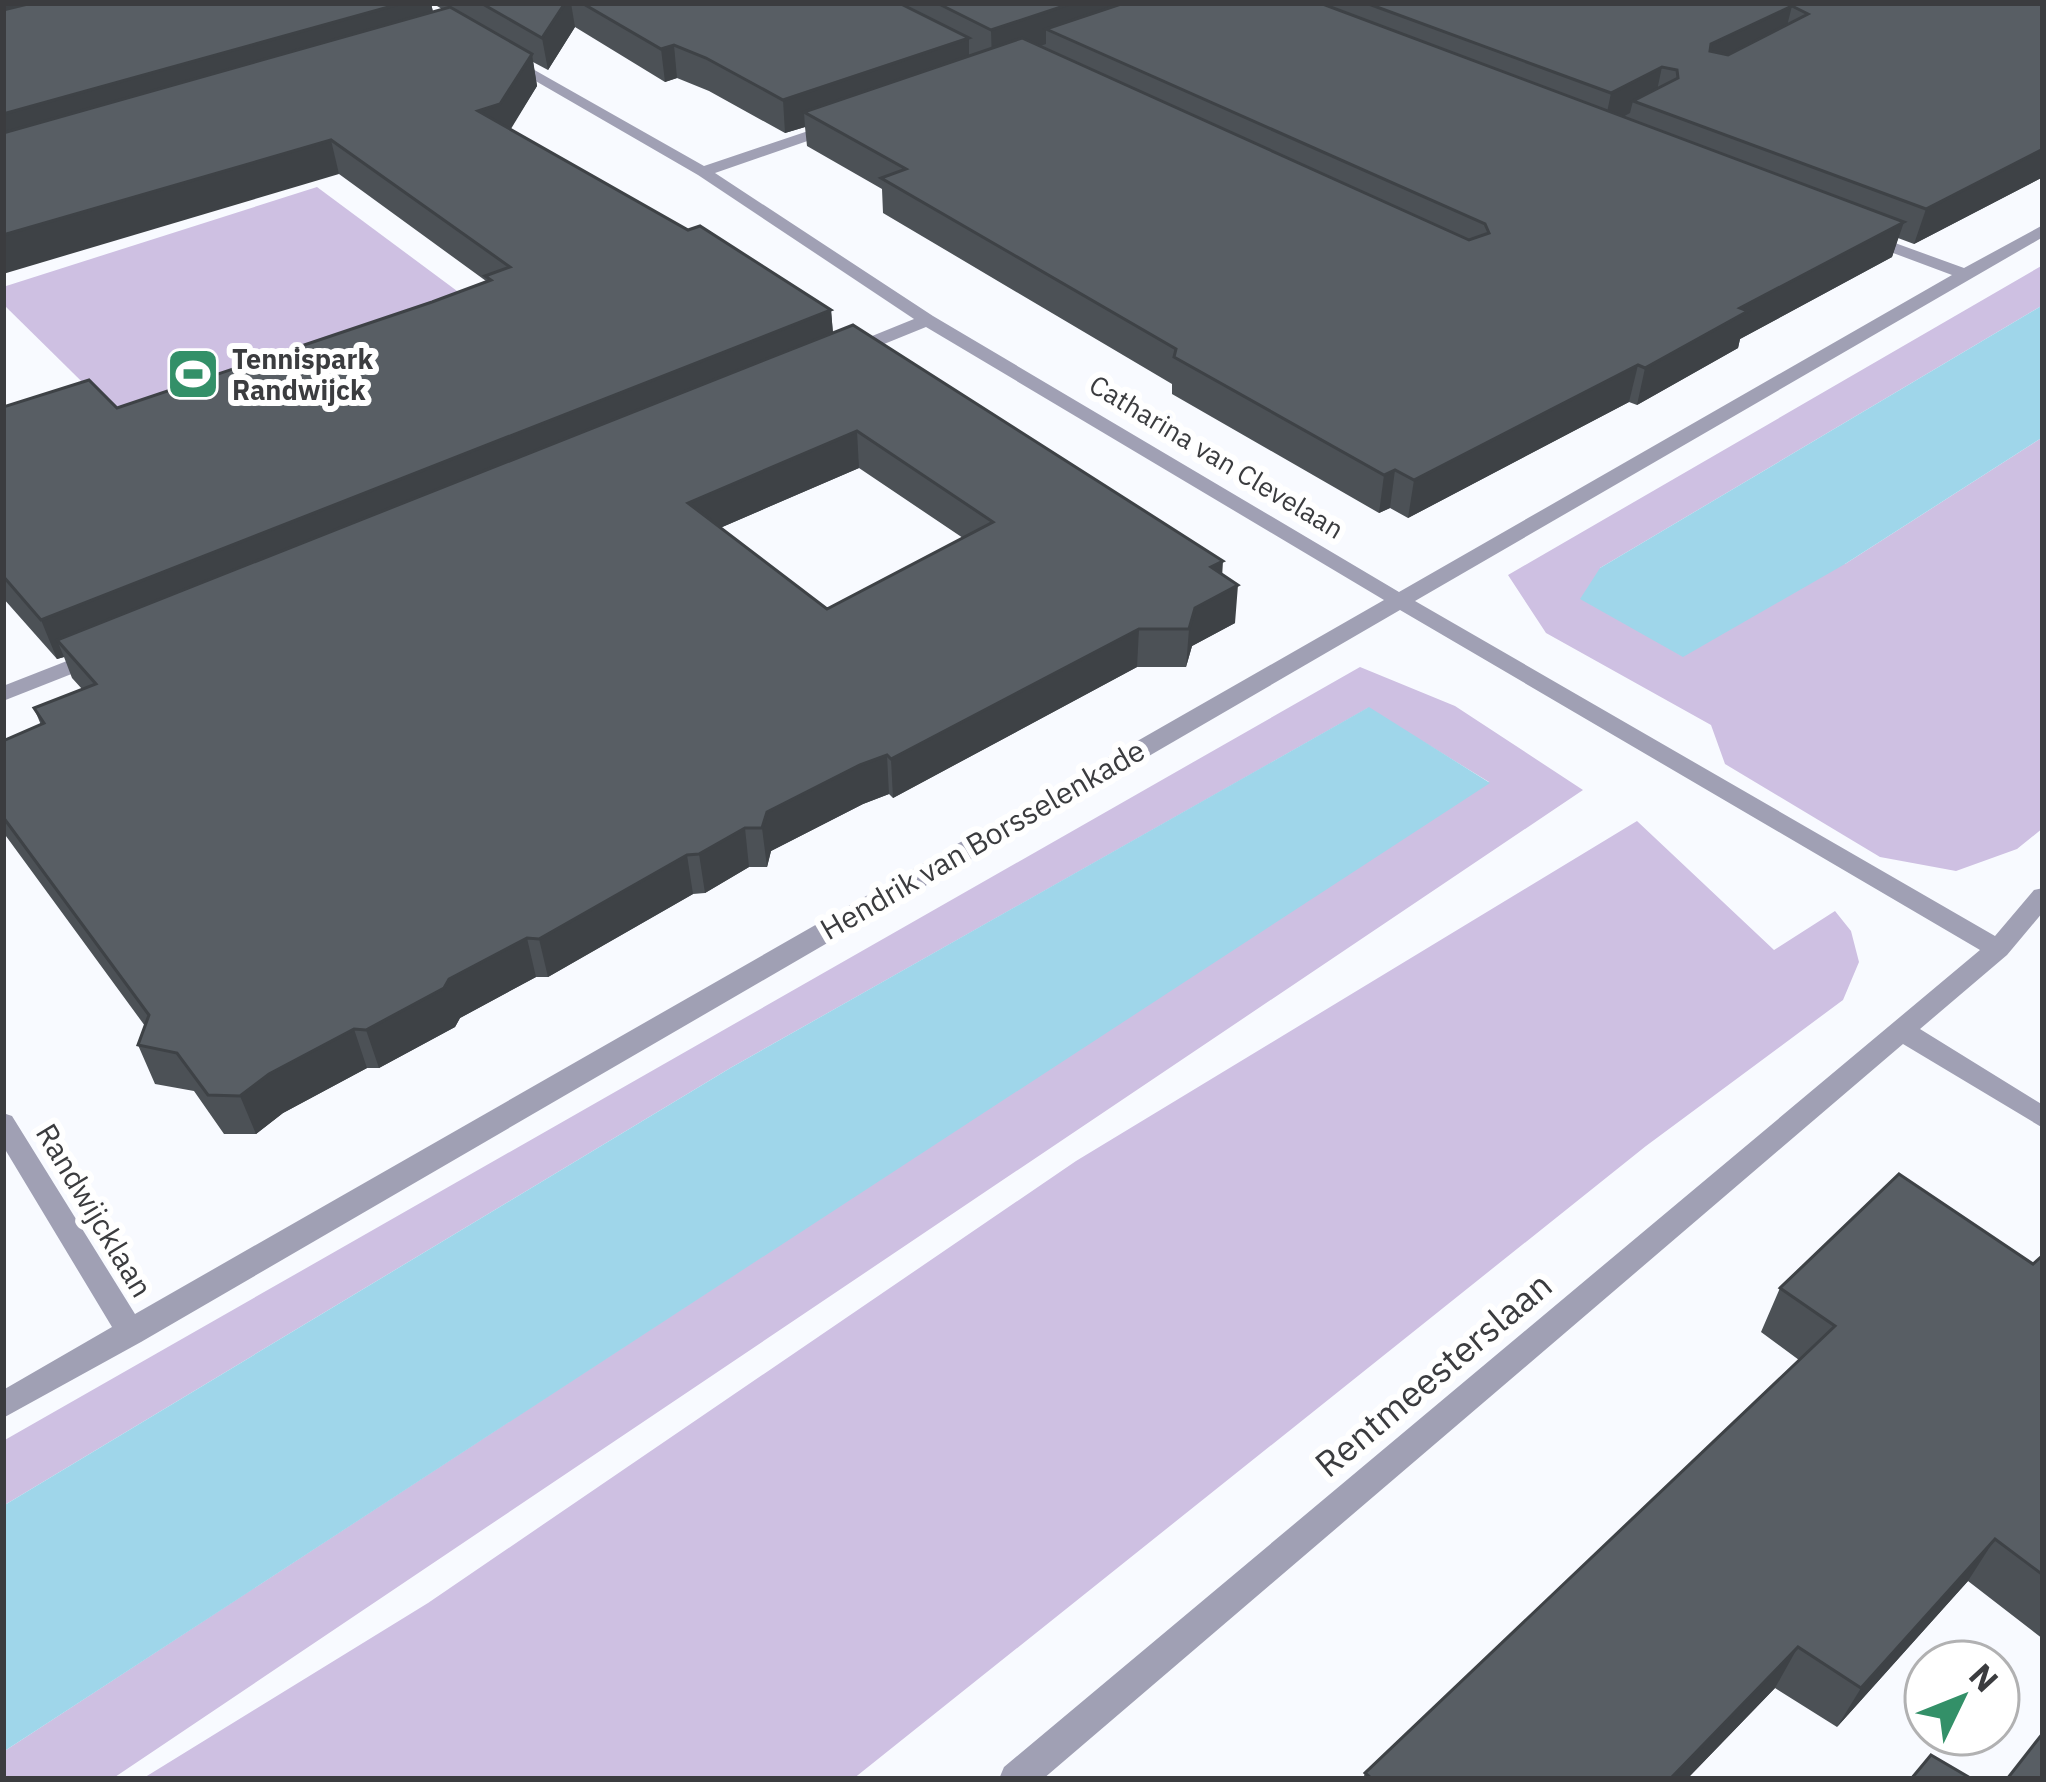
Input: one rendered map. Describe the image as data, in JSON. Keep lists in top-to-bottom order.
{
  "streets": {
    "street": [
      "Catharina van Clevelaan",
      "Hendrik van Borsselenkade",
      "Randwijcklaan",
      "Rentmeesterslaan"
    ]
  },
  "crossings": [
    ["Catharina van Clevelaan", "Hendrik van Borsselenkade"],
    ["Catharina van Clevelaan", "Rentmeesterslaan"],
    ["Hendrik van Borsselenkade", "Randwijcklaan"]
  ],
  "places": {
    "sports": ["Tennispark Randwijck"]
  },
  "north": "top right"
}
